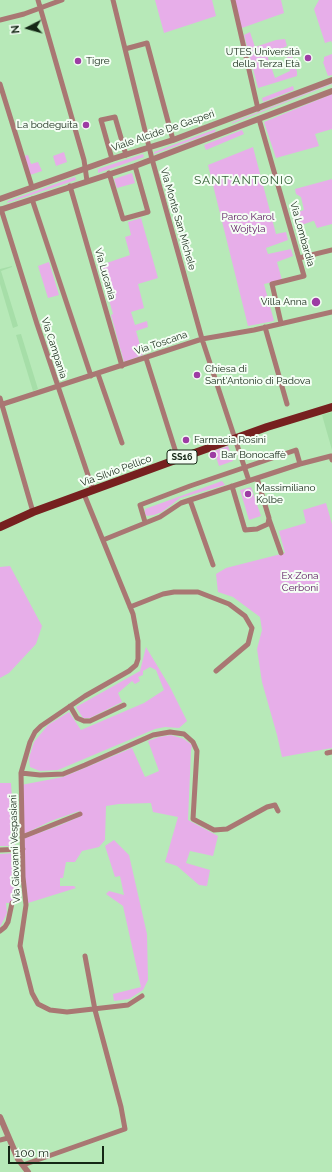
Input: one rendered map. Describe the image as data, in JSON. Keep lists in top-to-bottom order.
{
  "streets": {
    "main road": ["SS16", "Via Silvio Pellico"],
    "street": [
      "Viale Alcide De Gasperi",
      "Via Monte San Michele",
      "Via Lombardia",
      "Via Lucania",
      "Via Toscana",
      "Via Campania",
      "Via Giovanni Vespasiani"
    ]
  },
  "crossings": [
    ["Viale Alcide De Gasperi", "Via Monte San Michele"],
    ["Viale Alcide De Gasperi", "Via Lombardia"],
    ["Viale Alcide De Gasperi", "Via Lucania"],
    ["Viale Alcide De Gasperi", "Via Campania"],
    ["Via Monte San Michele", "Via Toscana"],
    ["Via Monte San Michele", "Via Silvio Pellico"],
    ["Via Lombardia", "Via Toscana"],
    ["Via Lucania", "Via Toscana"],
    ["Via Toscana", "Via Campania"],
    ["Via Campania", "Via Silvio Pellico"]
  ],
  "districts": ["SANT'ANTONIO"],
  "parks": ["Parco Karol Wojtyla", "Ex Zona Cerboni"],
  "places": [
    "UTES Università della Terza Età",
    "Tigre",
    "La bodeguita",
    "Villa Anna",
    "Chiesa di Sant'Antonio di Padova",
    "Farmacia Rosini",
    "Bar Bonocaffè",
    "Massimiliano Kolbe"
  ],
  "scale_bar": "100 m",
  "north": "left"
}
